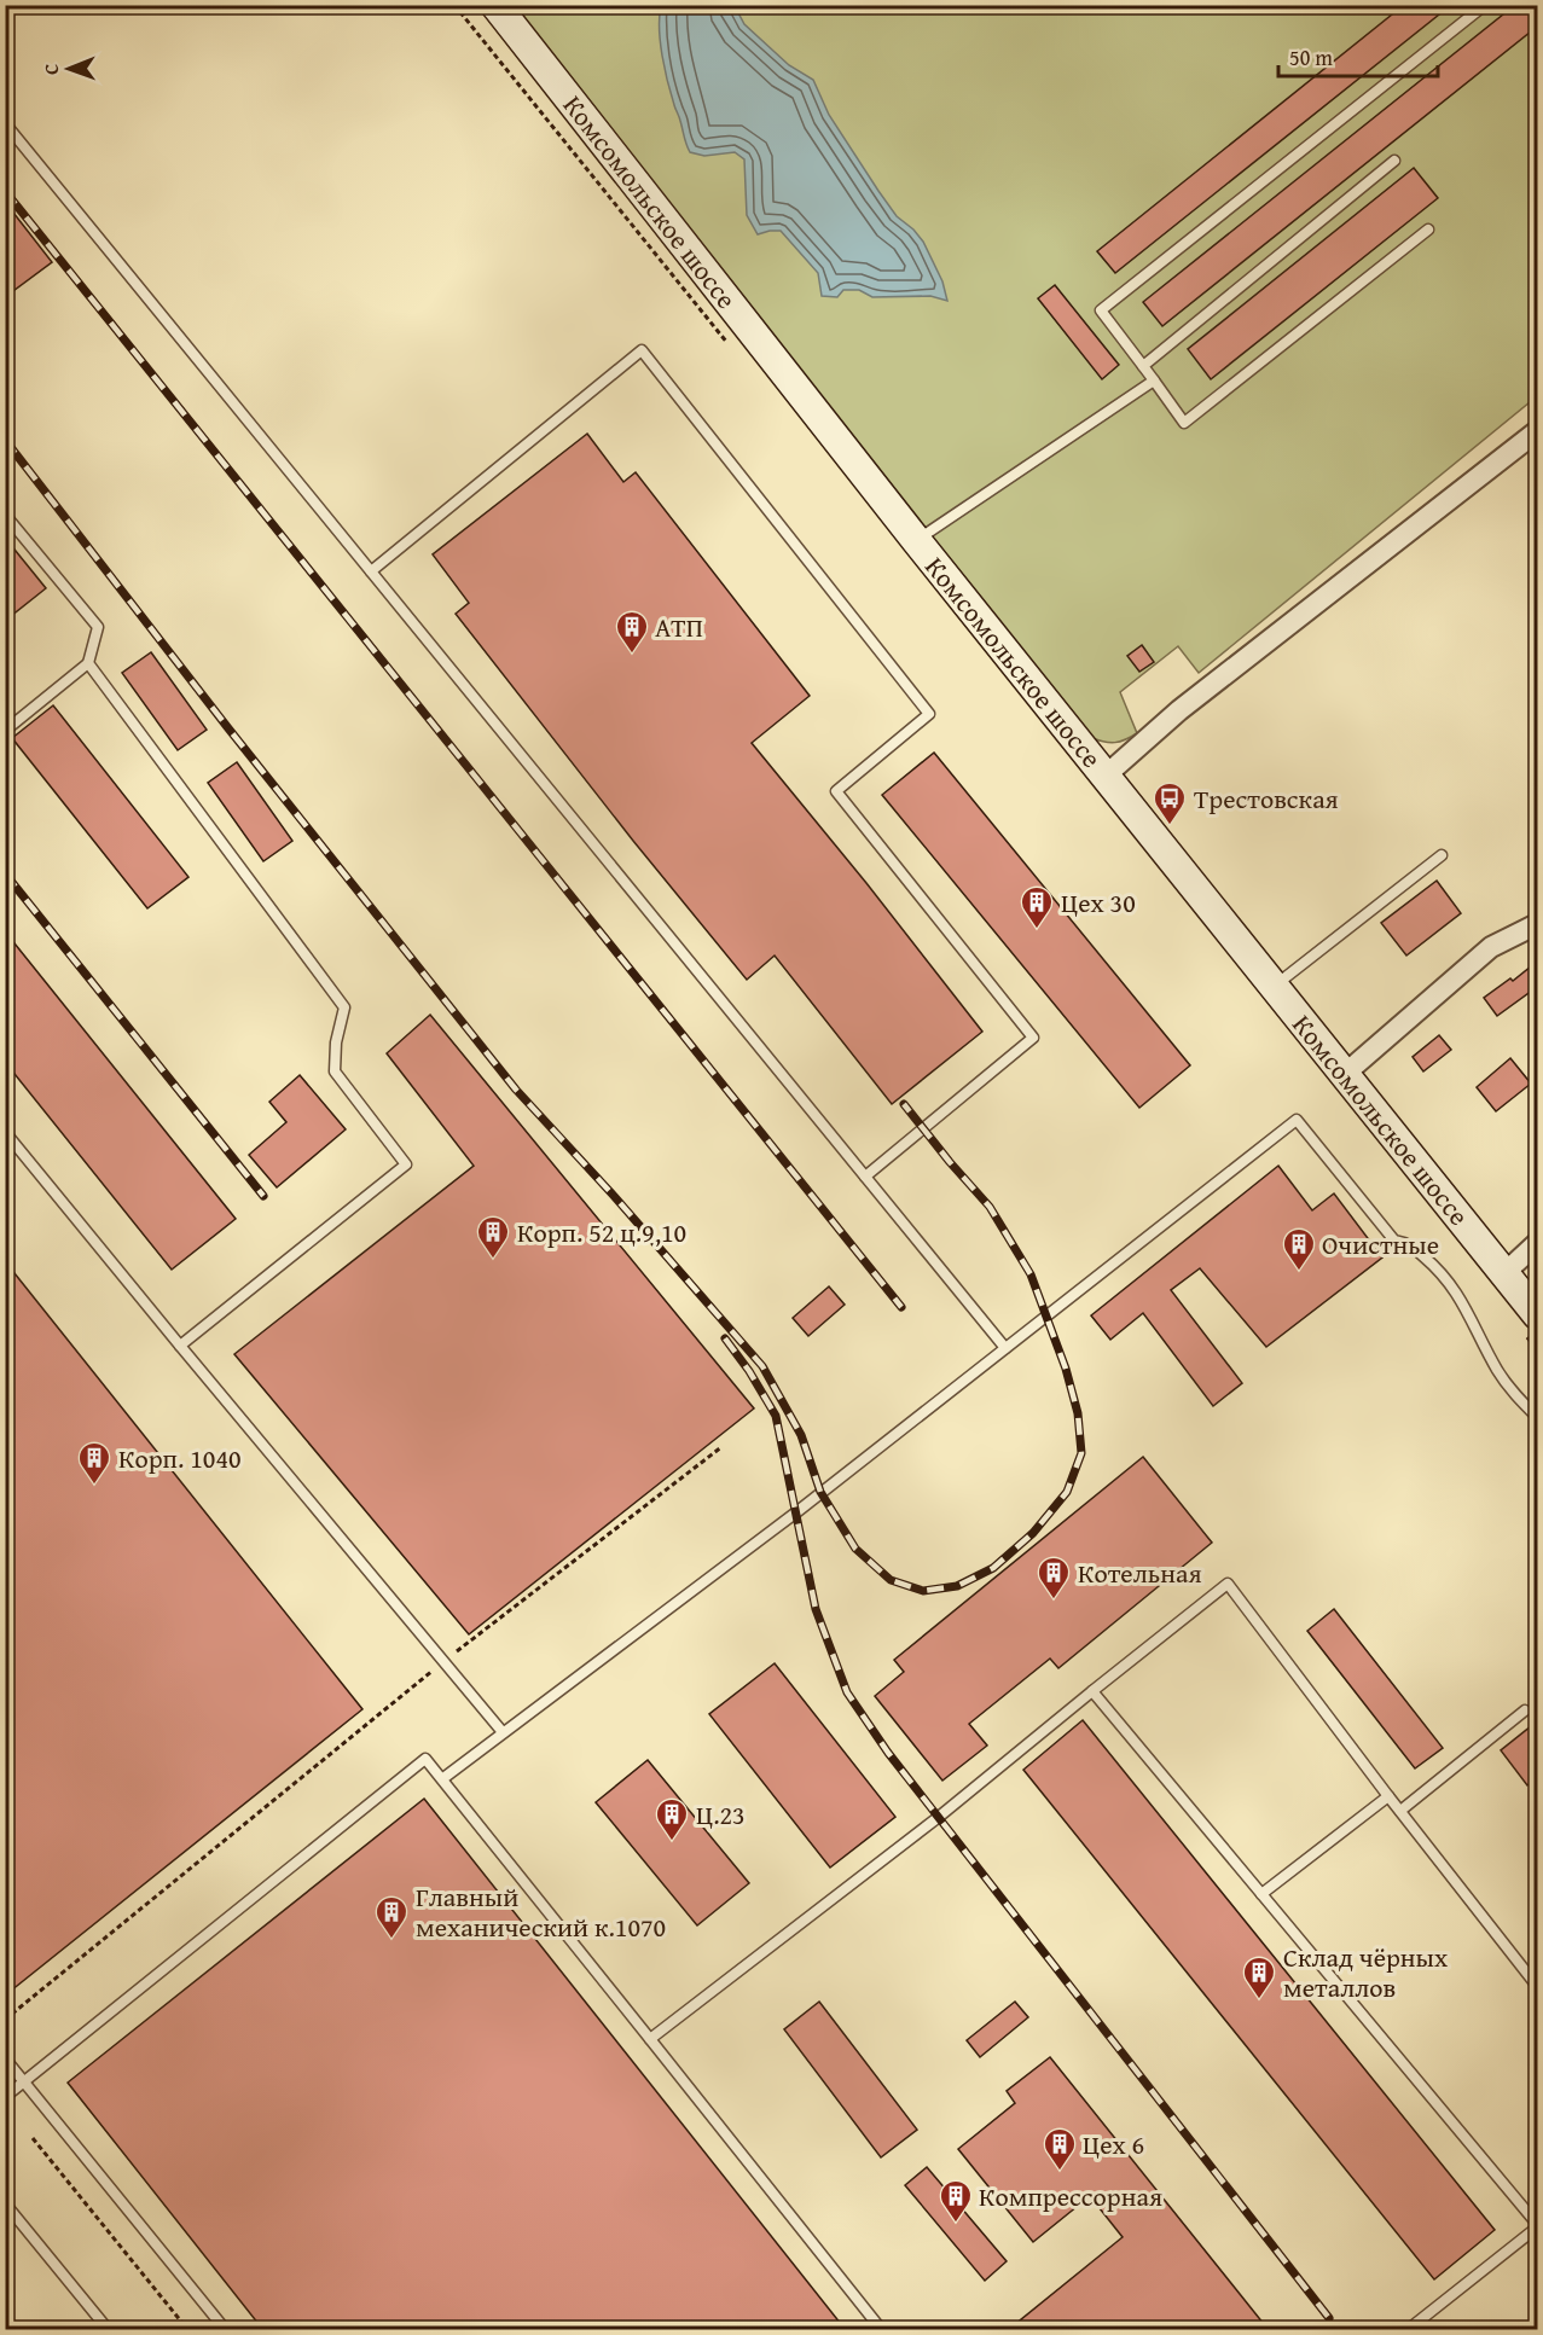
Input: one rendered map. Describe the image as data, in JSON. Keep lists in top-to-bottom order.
{
  "streets": {
    "main road": ["Комсомольское шоссе"]
  },
  "places": {
    "building": [
      "АТП",
      "Цех 30",
      "Корп. 52 ц.9,10",
      "Очистные",
      "Корп. 1040",
      "Котельная",
      "Ц.23",
      "Главный механический к.1070",
      "Склад чёрных металлов",
      "Цех 6",
      "Компрессорная"
    ],
    "bus stop": ["Трестовская"]
  },
  "scale_bar": "50 m",
  "north": "left"
}
